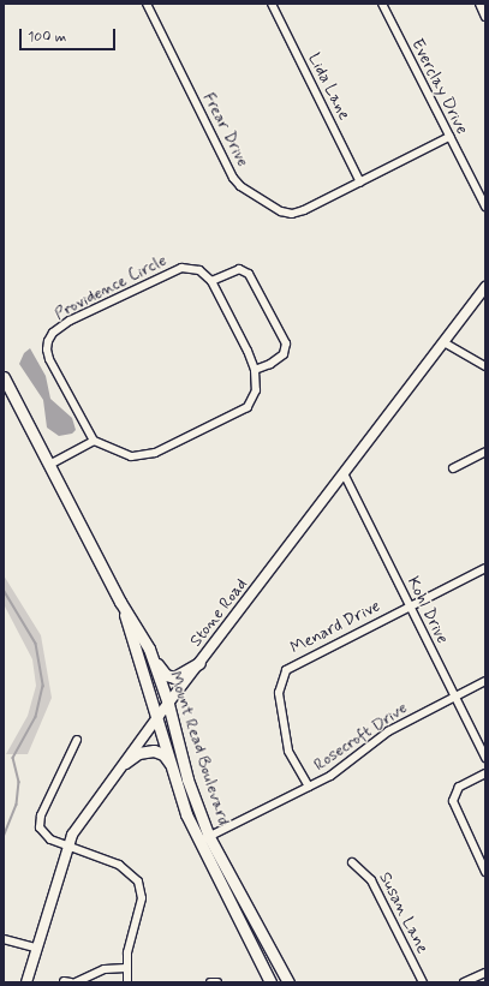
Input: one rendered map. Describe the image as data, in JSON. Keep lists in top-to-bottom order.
{
  "streets": {
    "main road": ["Mount Read Boulevard"],
    "street": [
      "Lida Lane",
      "Everclay Drive",
      "Frear Drive",
      "Providence Circle",
      "Kohl Drive",
      "Stone Road",
      "Menard Drive",
      "Rosecroft Drive",
      "Susan Lane"
    ]
  },
  "crossings": [
    ["Lida Lane", "Frear Drive"],
    ["Everclay Drive", "Frear Drive"],
    ["Kohl Drive", "Stone Road"],
    ["Kohl Drive", "Menard Drive"],
    ["Kohl Drive", "Rosecroft Drive"],
    ["Stone Road", "Mount Read Boulevard"],
    ["Menard Drive", "Rosecroft Drive"],
    ["Rosecroft Drive", "Mount Read Boulevard"]
  ],
  "scale_bar": "100 m"
}
